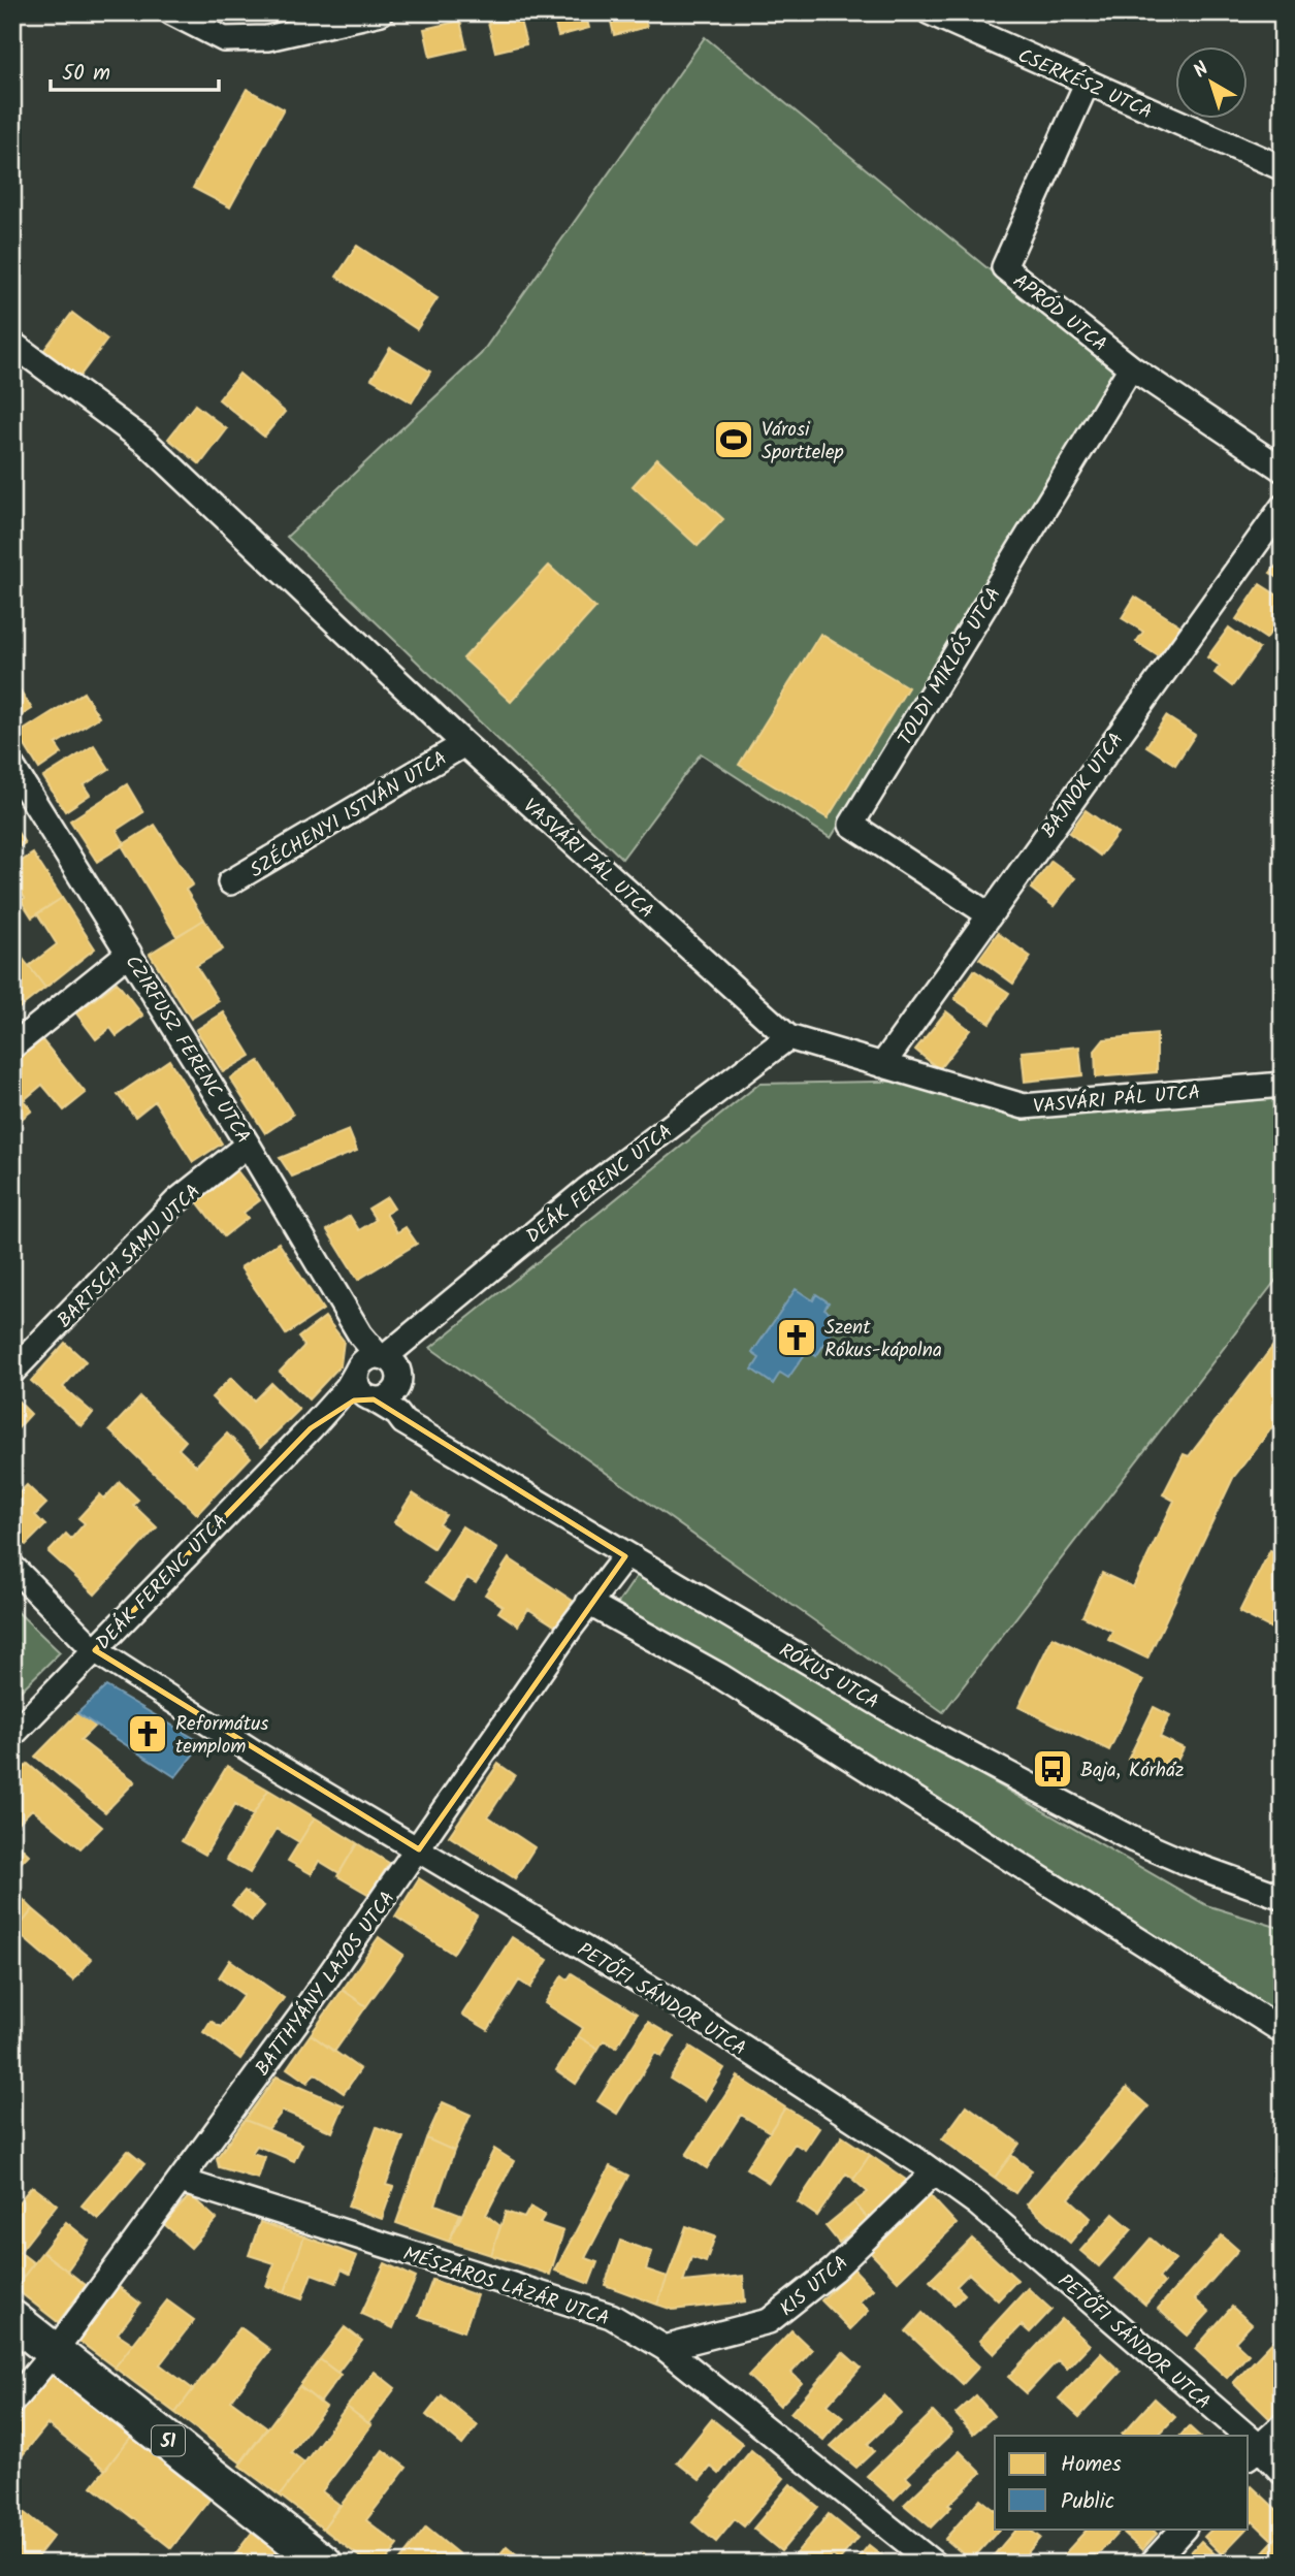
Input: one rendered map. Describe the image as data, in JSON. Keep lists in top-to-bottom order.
{
  "streets": {
    "main road": ["51"],
    "street": [
      "CSERKÉSZ UTCA",
      "APRÓD UTCA",
      "TOLDI MIKLÓS UTCA",
      "BAJNOK UTCA",
      "SZÉCHENYI ISTVÁN UTCA",
      "VASVÁRI PÁL UTCA",
      "CZIRFUSZ FERENC UTCA",
      "DEÁK FERENC UTCA",
      "BARTSCH SAMU UTCA",
      "RÓKUS UTCA",
      "BATTHYÁNY LAJOS UTCA",
      "PETŐFI SÁNDOR UTCA",
      "MÉSZÁROS LÁZÁR UTCA",
      "KIS UTCA"
    ]
  },
  "crossings": [
    ["CSERKÉSZ UTCA", "APRÓD UTCA"],
    ["APRÓD UTCA", "TOLDI MIKLÓS UTCA"],
    ["TOLDI MIKLÓS UTCA", "BAJNOK UTCA"],
    ["BAJNOK UTCA", "VASVÁRI PÁL UTCA"],
    ["SZÉCHENYI ISTVÁN UTCA", "VASVÁRI PÁL UTCA"],
    ["VASVÁRI PÁL UTCA", "DEÁK FERENC UTCA"],
    ["CZIRFUSZ FERENC UTCA", "DEÁK FERENC UTCA"],
    ["CZIRFUSZ FERENC UTCA", "BARTSCH SAMU UTCA"],
    ["DEÁK FERENC UTCA", "PETŐFI SÁNDOR UTCA"],
    ["RÓKUS UTCA", "BATTHYÁNY LAJOS UTCA"],
    ["BATTHYÁNY LAJOS UTCA", "PETŐFI SÁNDOR UTCA"],
    ["BATTHYÁNY LAJOS UTCA", "MÉSZÁROS LÁZÁR UTCA"],
    ["BATTHYÁNY LAJOS UTCA", "51"],
    ["PETŐFI SÁNDOR UTCA", "KIS UTCA"],
    ["MÉSZÁROS LÁZÁR UTCA", "KIS UTCA"]
  ],
  "places": {
    "sports": ["Városi Sporttelep"],
    "church": ["Szent Rókus-kápolna", "Református templom"],
    "bus stop": ["Baja, Kórház"]
  },
  "legend": ["Homes", "Public"],
  "scale_bar": "50 m",
  "north": "top left"
}
